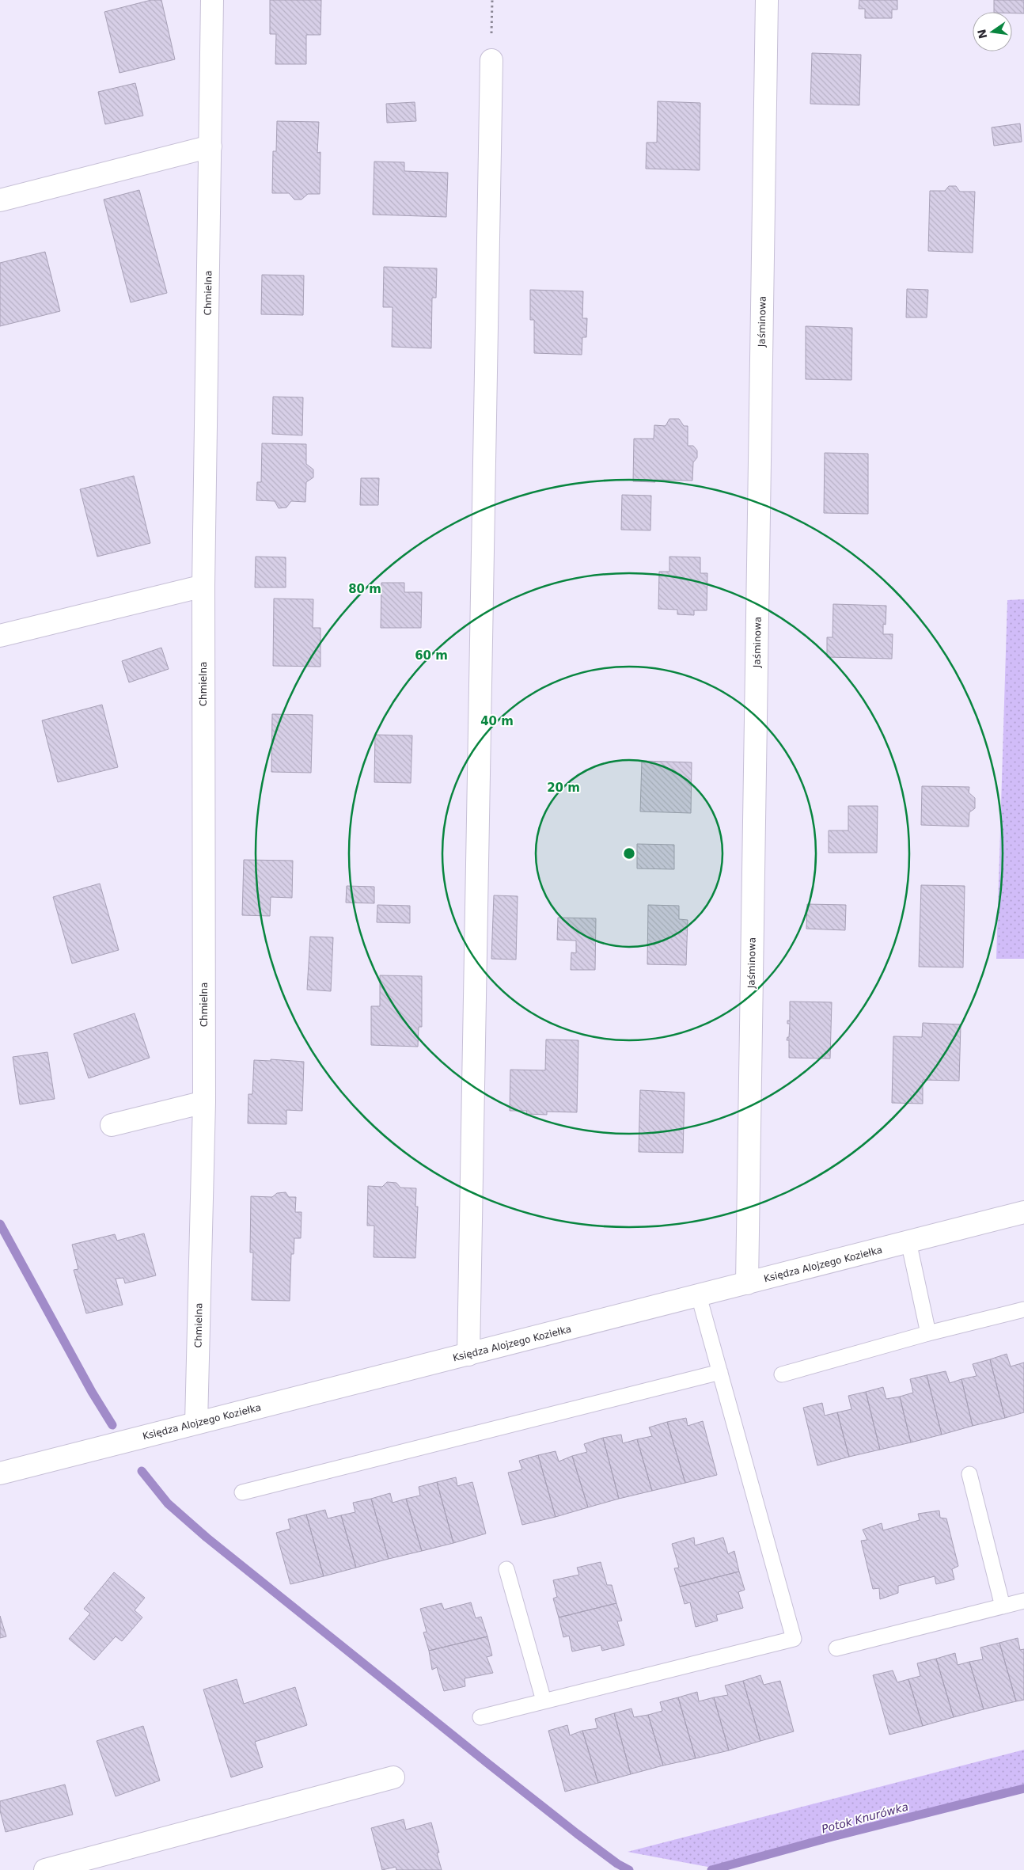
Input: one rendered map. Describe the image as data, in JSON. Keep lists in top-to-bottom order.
{
  "streets": {
    "street": ["Chmielna", "Jaśminowa", "Księdza Alojzego Koziełka"]
  },
  "crossings": [
    ["Chmielna", "Księdza Alojzego Koziełka"],
    ["Jaśminowa", "Księdza Alojzego Koziełka"]
  ],
  "water": ["Potok Knurówka"],
  "north": "left",
  "rings": [
    "80 m",
    "60 m",
    "40 m",
    "20 m"
  ]
}
